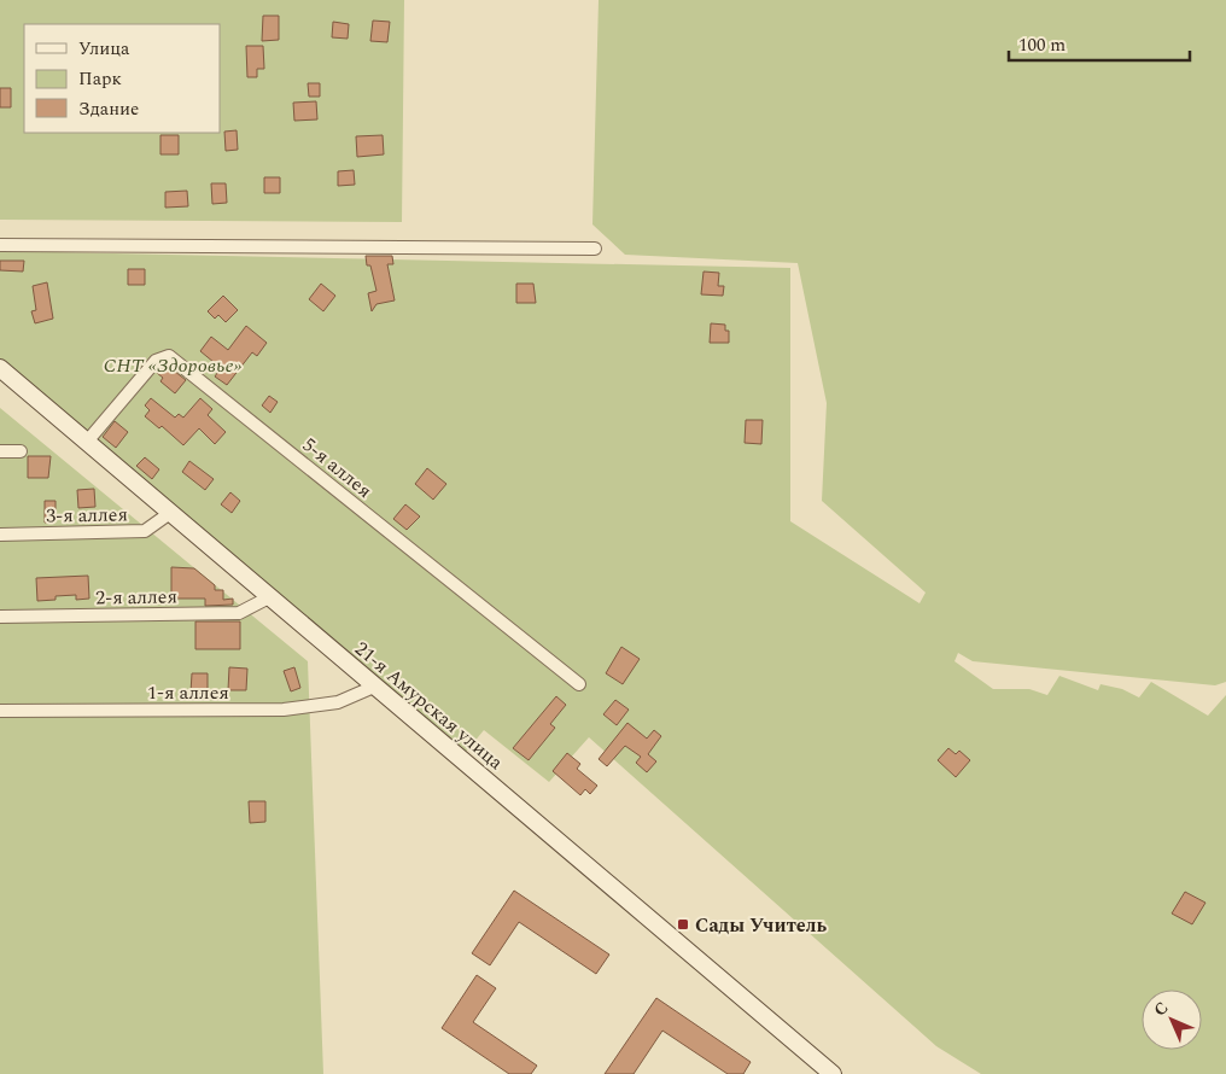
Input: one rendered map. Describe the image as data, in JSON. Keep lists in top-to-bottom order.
{
  "streets": {
    "main road": ["21-я Амурская улица"],
    "street": [
      "5-я аллея",
      "3-я аллея",
      "2-я аллея",
      "1-я аллея"
    ]
  },
  "crossings": [
    ["5-я аллея", "21-я Амурская улица"],
    ["3-я аллея", "21-я Амурская улица"],
    ["2-я аллея", "21-я Амурская улица"],
    ["1-я аллея", "21-я Амурская улица"]
  ],
  "parks": ["СНТ «Здоровье»"],
  "places": {
    "transit": ["Сады Учитель"]
  },
  "legend": ["Улица", "Парк", "Здание"],
  "scale_bar": "100 m",
  "north": "top left"
}
